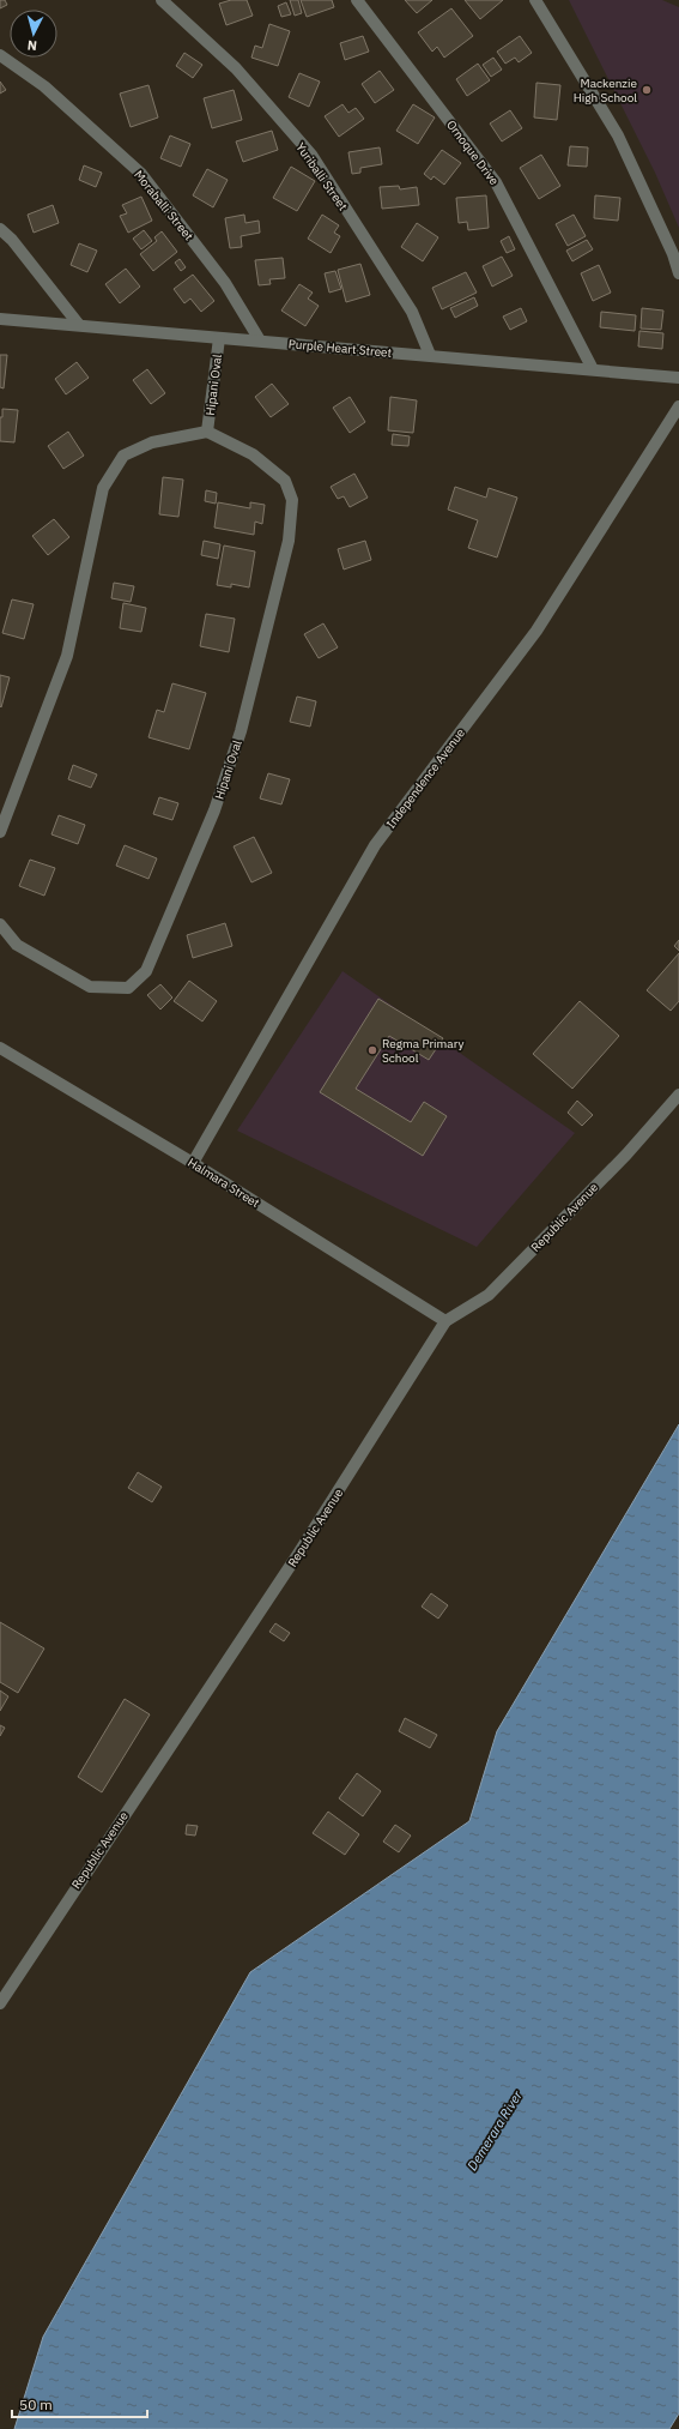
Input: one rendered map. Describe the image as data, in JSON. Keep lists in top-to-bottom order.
{
  "streets": {
    "street": [
      "Ornoque Drive",
      "Yuriballi Street",
      "Moraballi Street",
      "Purple Heart Street",
      "Hipani Oval",
      "Independence Avenue",
      "Halmara Street",
      "Republic Avenue"
    ]
  },
  "crossings": [
    ["Ornoque Drive", "Purple Heart Street"],
    ["Yuriballi Street", "Purple Heart Street"],
    ["Moraballi Street", "Purple Heart Street"],
    ["Purple Heart Street", "Hipani Oval"],
    ["Independence Avenue", "Halmara Street"],
    ["Halmara Street", "Republic Avenue"]
  ],
  "water": ["Demerara River"],
  "places": ["Mackenzie High School", "Regma Primary School"],
  "scale_bar": "50 m",
  "north": "bottom"
}
